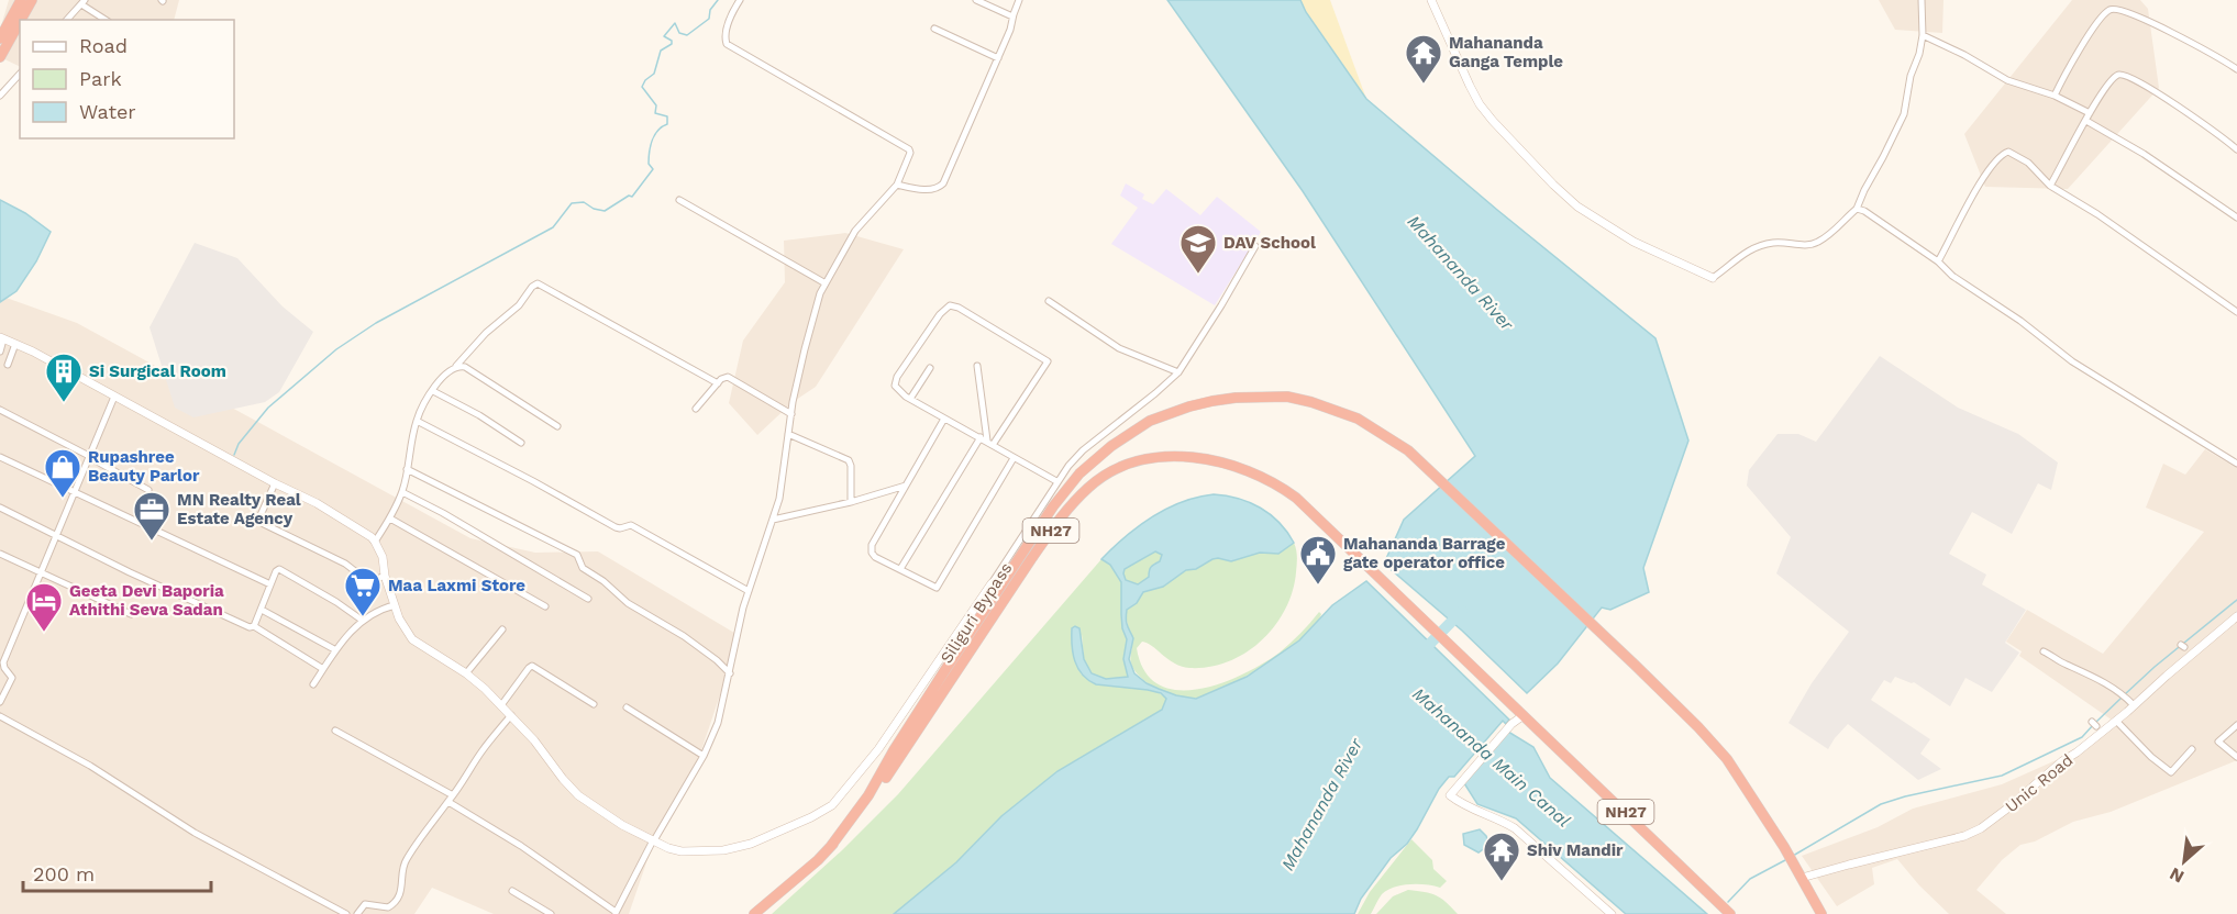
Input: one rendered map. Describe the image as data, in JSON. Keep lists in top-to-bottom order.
{
  "streets": {
    "highway": ["NH27", "Siliguri Bypass"],
    "main road": ["Unic Road"]
  },
  "crossings": [
    ["NH27", "Siliguri Bypass"],
    ["NH27", "Unic Road"]
  ],
  "water": ["Mahananda River", "Mahananda Main Canal"],
  "places": {
    "temple": ["Mahananda Ganga Temple", "Shiv Mandir"],
    "school or university": ["DAV School"],
    "building": ["Si Surgical Room"],
    "shop": ["Rupashree Beauty Parlor"],
    "office": ["MN Realty Real Estate Agency"],
    "public building": ["Mahananda Barrage gate operator office"],
    "supermarket": ["Maa Laxmi Store"],
    "hotel": ["Geeta Devi Baporia Athithi Seva Sadan"]
  },
  "legend": ["Road", "Park", "Water"],
  "scale_bar": "200 m",
  "north": "bottom left"
}
